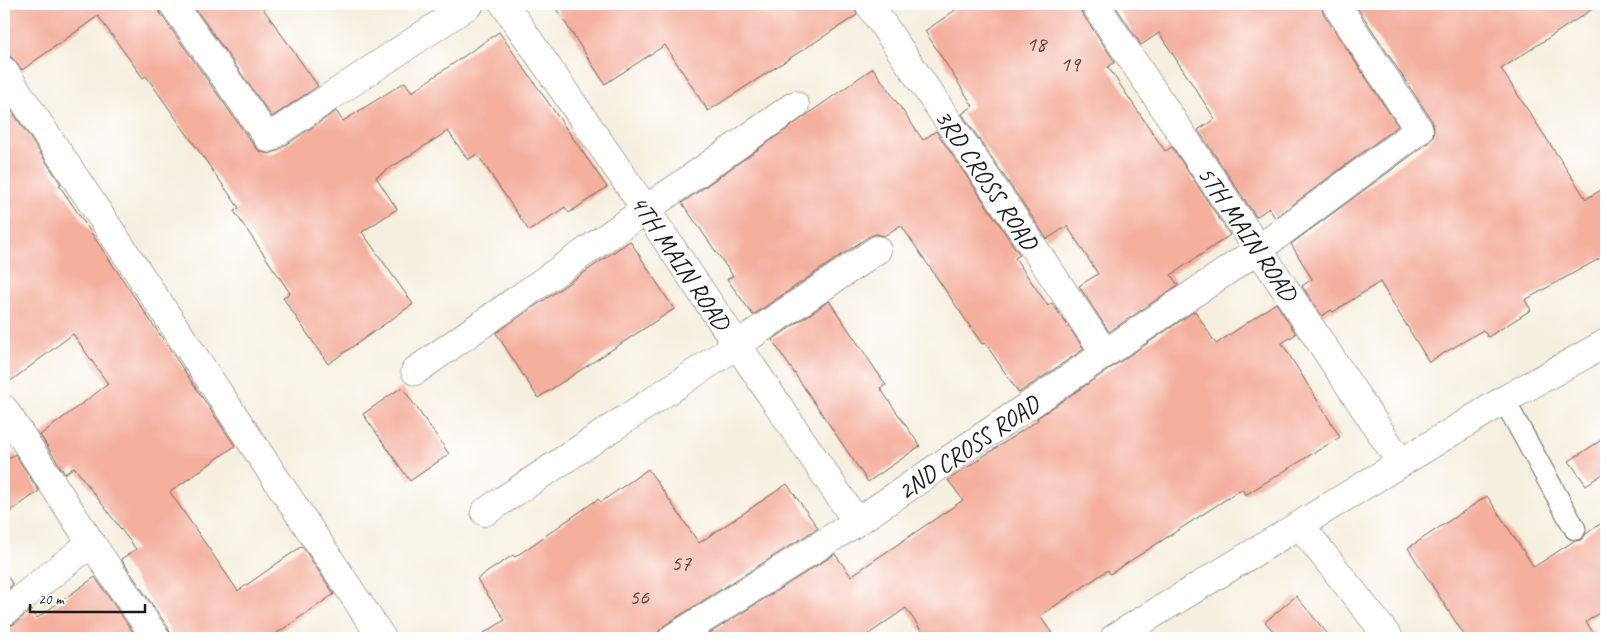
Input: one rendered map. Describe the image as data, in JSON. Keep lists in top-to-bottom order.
{
  "streets": {
    "street": [
      "3RD CROSS ROAD",
      "5TH MAIN ROAD",
      "4TH MAIN ROAD",
      "2ND CROSS ROAD"
    ]
  },
  "crossings": [
    ["3RD CROSS ROAD", "2ND CROSS ROAD"],
    ["5TH MAIN ROAD", "2ND CROSS ROAD"],
    ["4TH MAIN ROAD", "2ND CROSS ROAD"]
  ],
  "house_numbers": [
    "18",
    "19",
    "57",
    "56"
  ],
  "scale_bar": "20 m"
}
